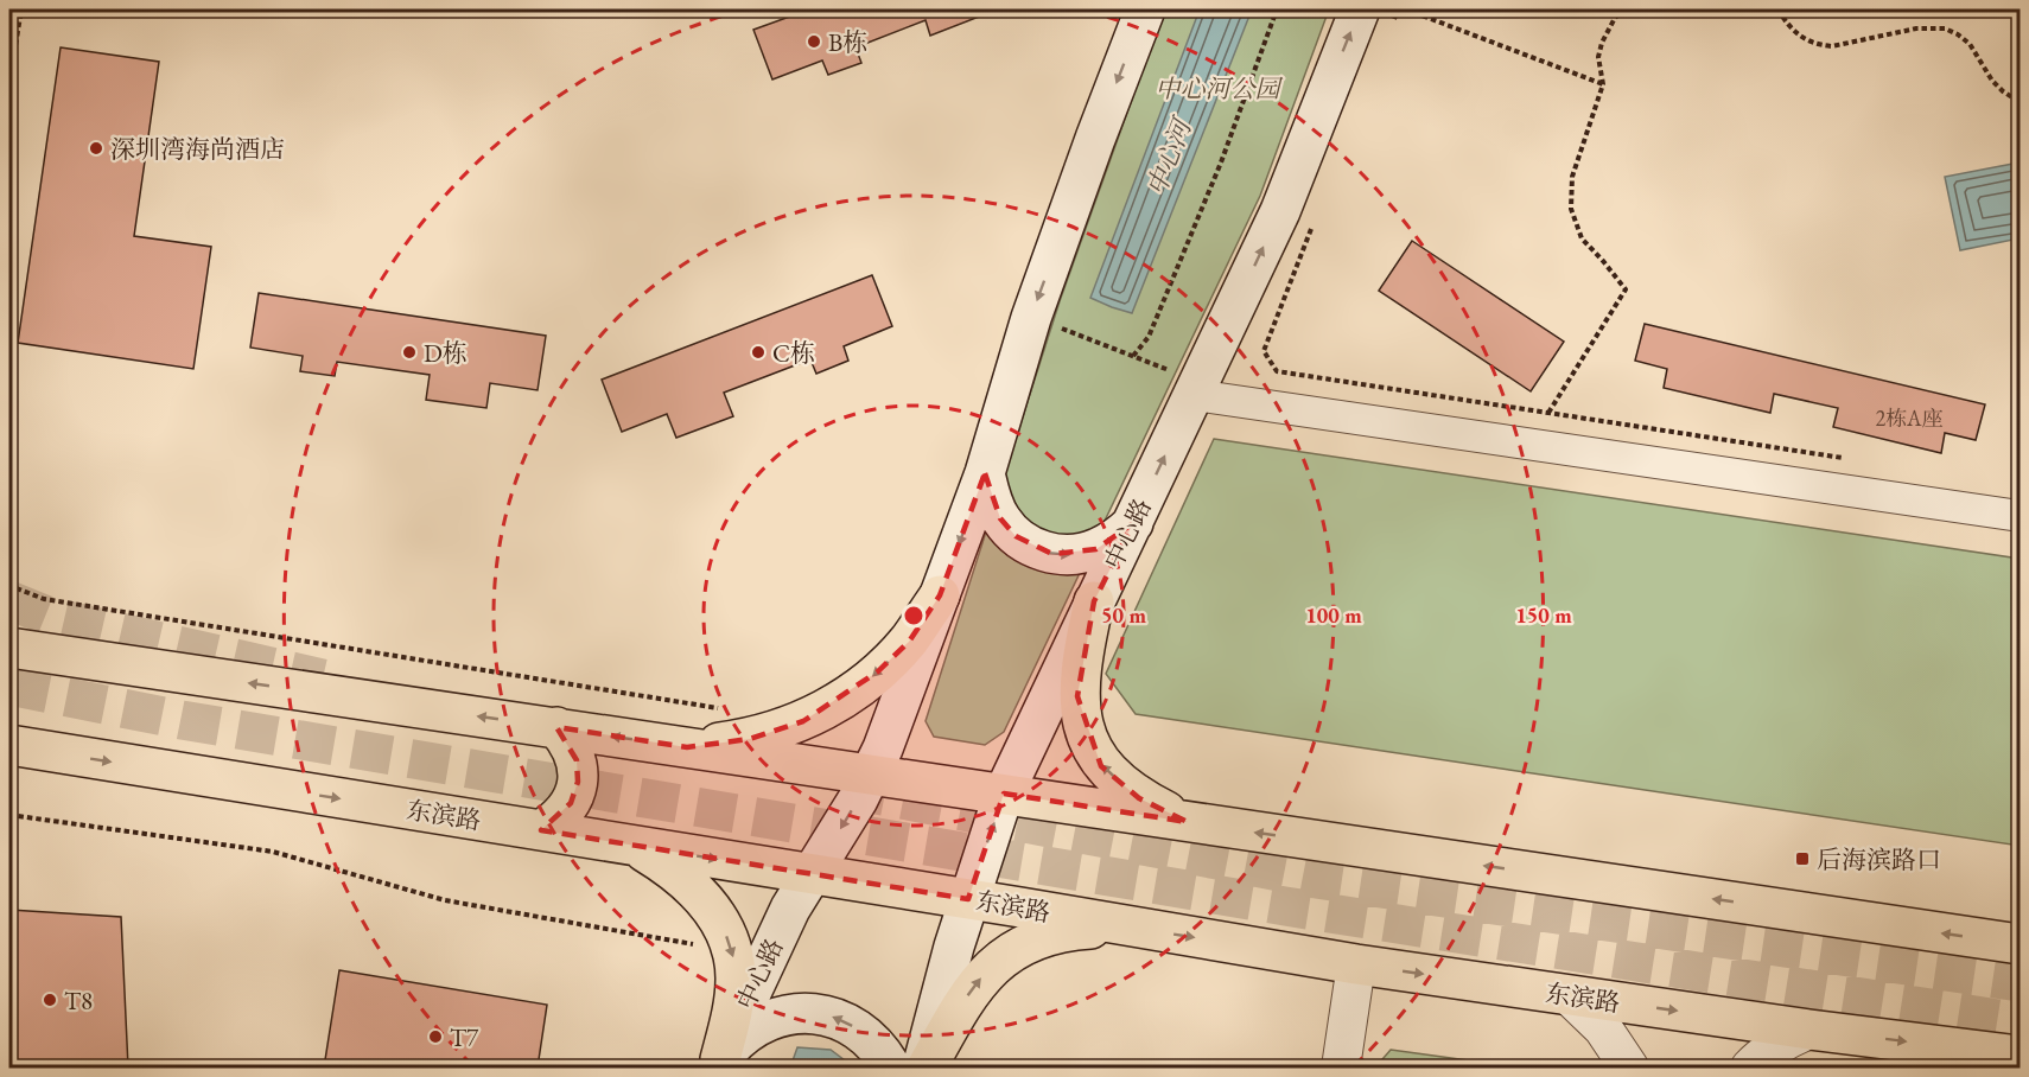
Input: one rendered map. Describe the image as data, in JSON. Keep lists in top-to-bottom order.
{
  "streets": {
    "main road": ["中心路", "东滨路"]
  },
  "crossings": [
    ["中心路", "东滨路"]
  ],
  "water": ["中心河"],
  "parks": ["中心河公园"],
  "places": {
    "other": [
      "B栋",
      "深圳湾海尚酒店",
      "D栋",
      "C栋",
      "T8",
      "T7"
    ],
    "transit": ["后海滨路口"]
  },
  "house_numbers": ["2栋A座"],
  "rings": ["50 m", "100 m", "150 m"]
}
